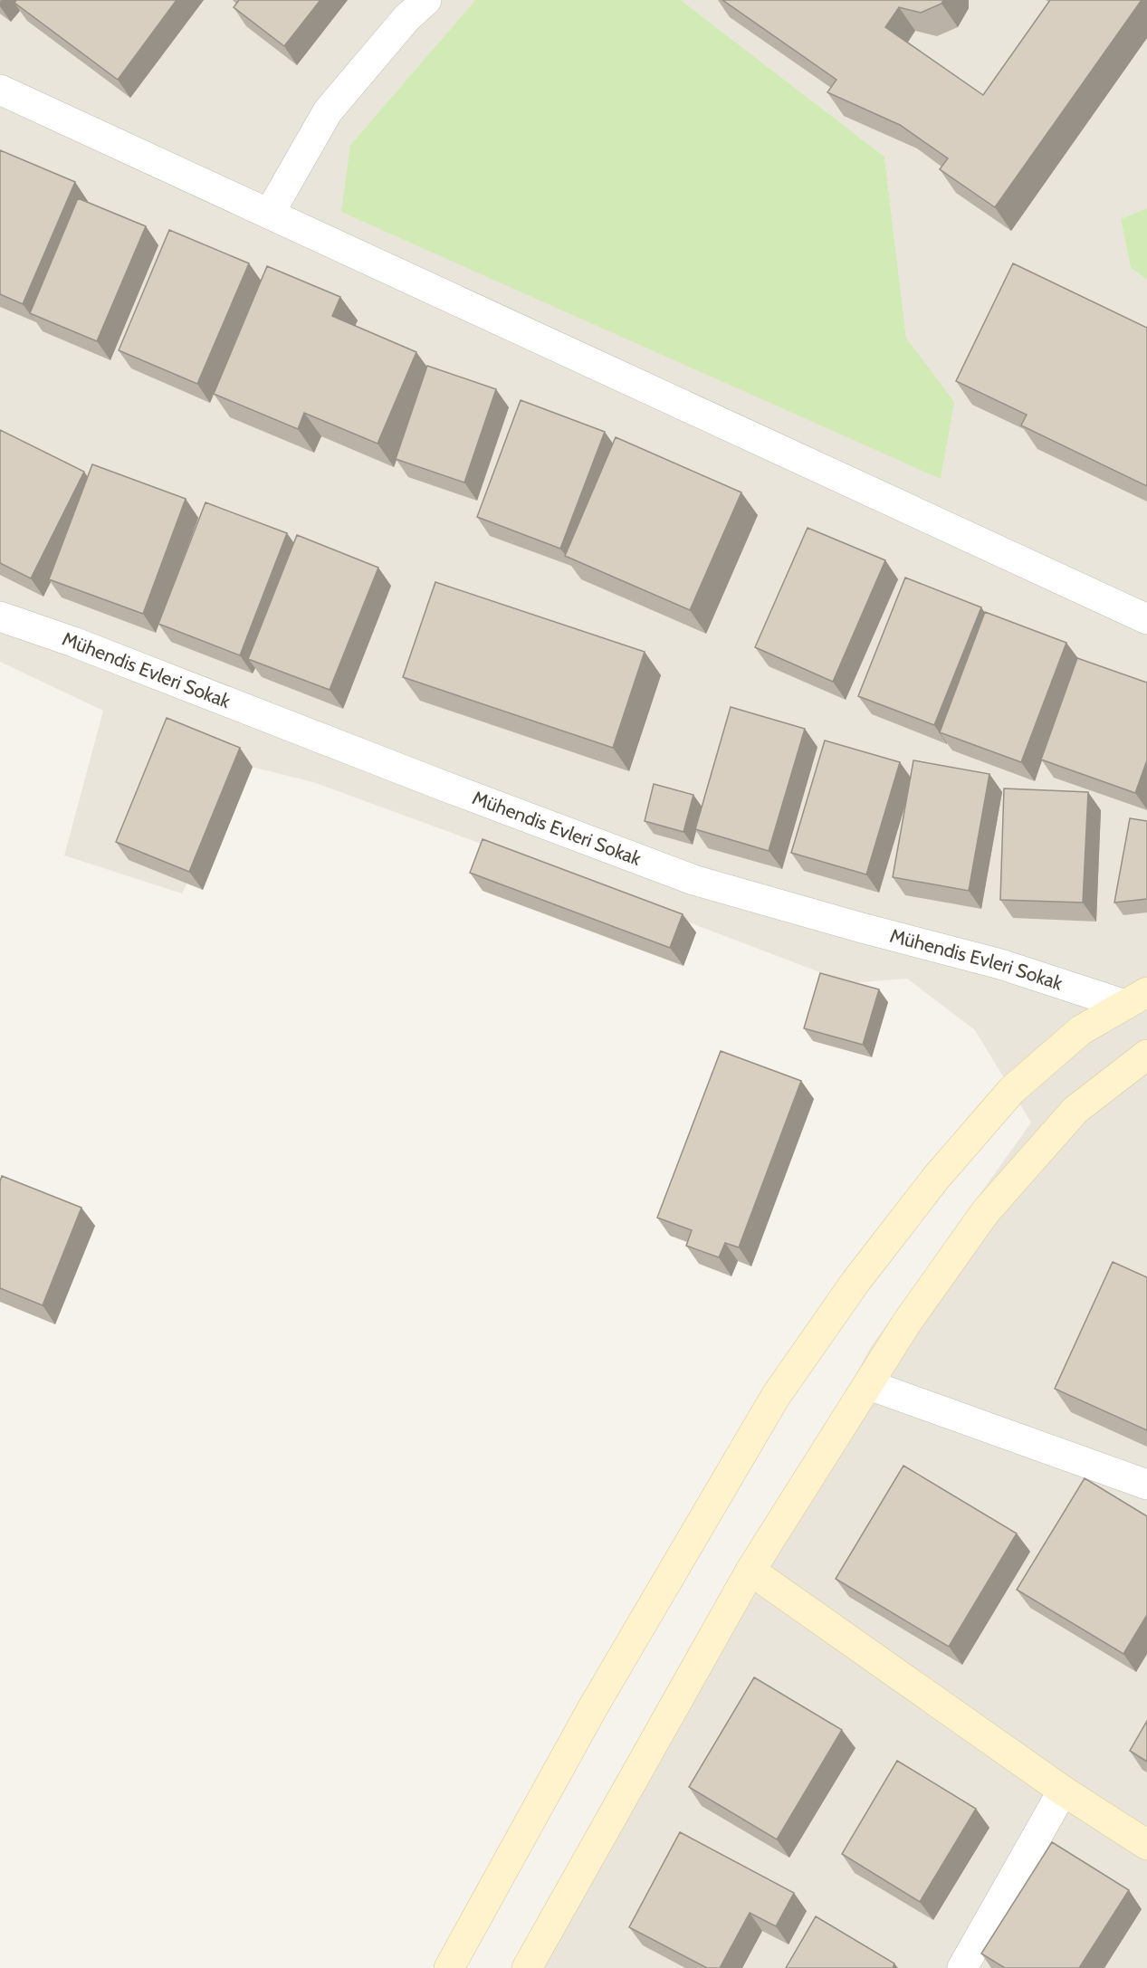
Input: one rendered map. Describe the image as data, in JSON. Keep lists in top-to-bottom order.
{
  "streets": {
    "street": ["Mühendis Evleri Sokak"]
  }
}
